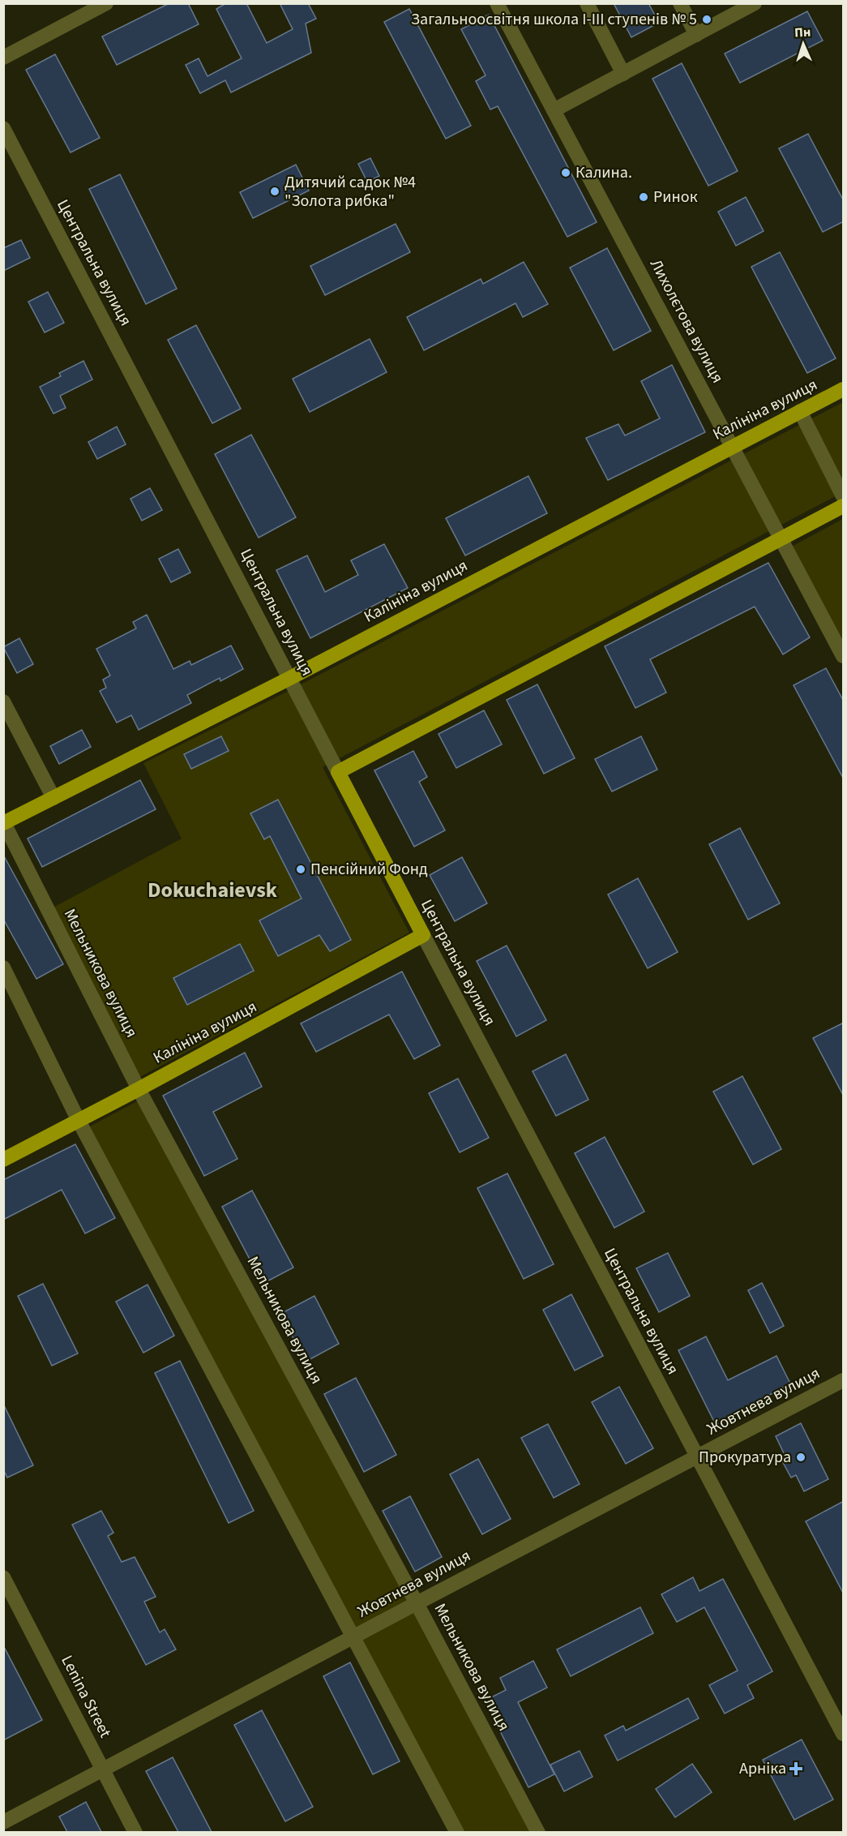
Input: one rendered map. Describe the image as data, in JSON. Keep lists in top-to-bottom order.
{
  "streets": {
    "main road": ["Центральна вулиця", "Калініна вулиця"],
    "street": [
      "Лихолєтова вулиця",
      "Мельникова вулиця",
      "Жовтнева вулиця",
      "Lenina Street"
    ]
  },
  "crossings": [
    ["Центральна вулиця", "Калініна вулиця"],
    ["Центральна вулиця", "Жовтнева вулиця"],
    ["Лихолєтова вулиця", "Калініна вулиця"],
    ["Калініна вулиця", "Мельникова вулиця"],
    ["Мельникова вулиця", "Жовтнева вулиця"],
    ["Жовтнева вулиця", "Lenina Street"]
  ],
  "districts": ["Dokuchaievsk"],
  "places": {
    "other": [
      "Загальноосвітня школа І-ІІІ ступенів № 5",
      "Калина.",
      "Дитячий садок №4 \"Золота рибка\"",
      "Ринок",
      "Пенсійний Фонд",
      "Прокуратура"
    ],
    "health": ["Арніка"]
  },
  "north": "top"
}
